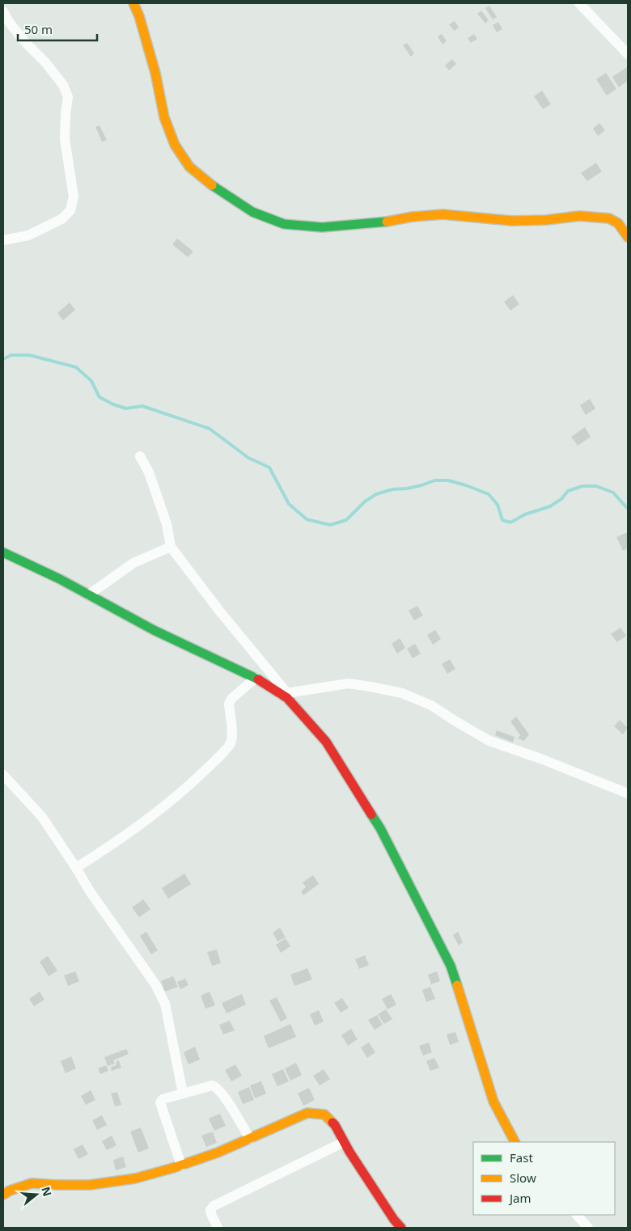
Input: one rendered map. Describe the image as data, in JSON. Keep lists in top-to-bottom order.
{
  "legend": ["Fast", "Slow", "Jam"],
  "scale_bar": "50 m",
  "north": "right"
}
